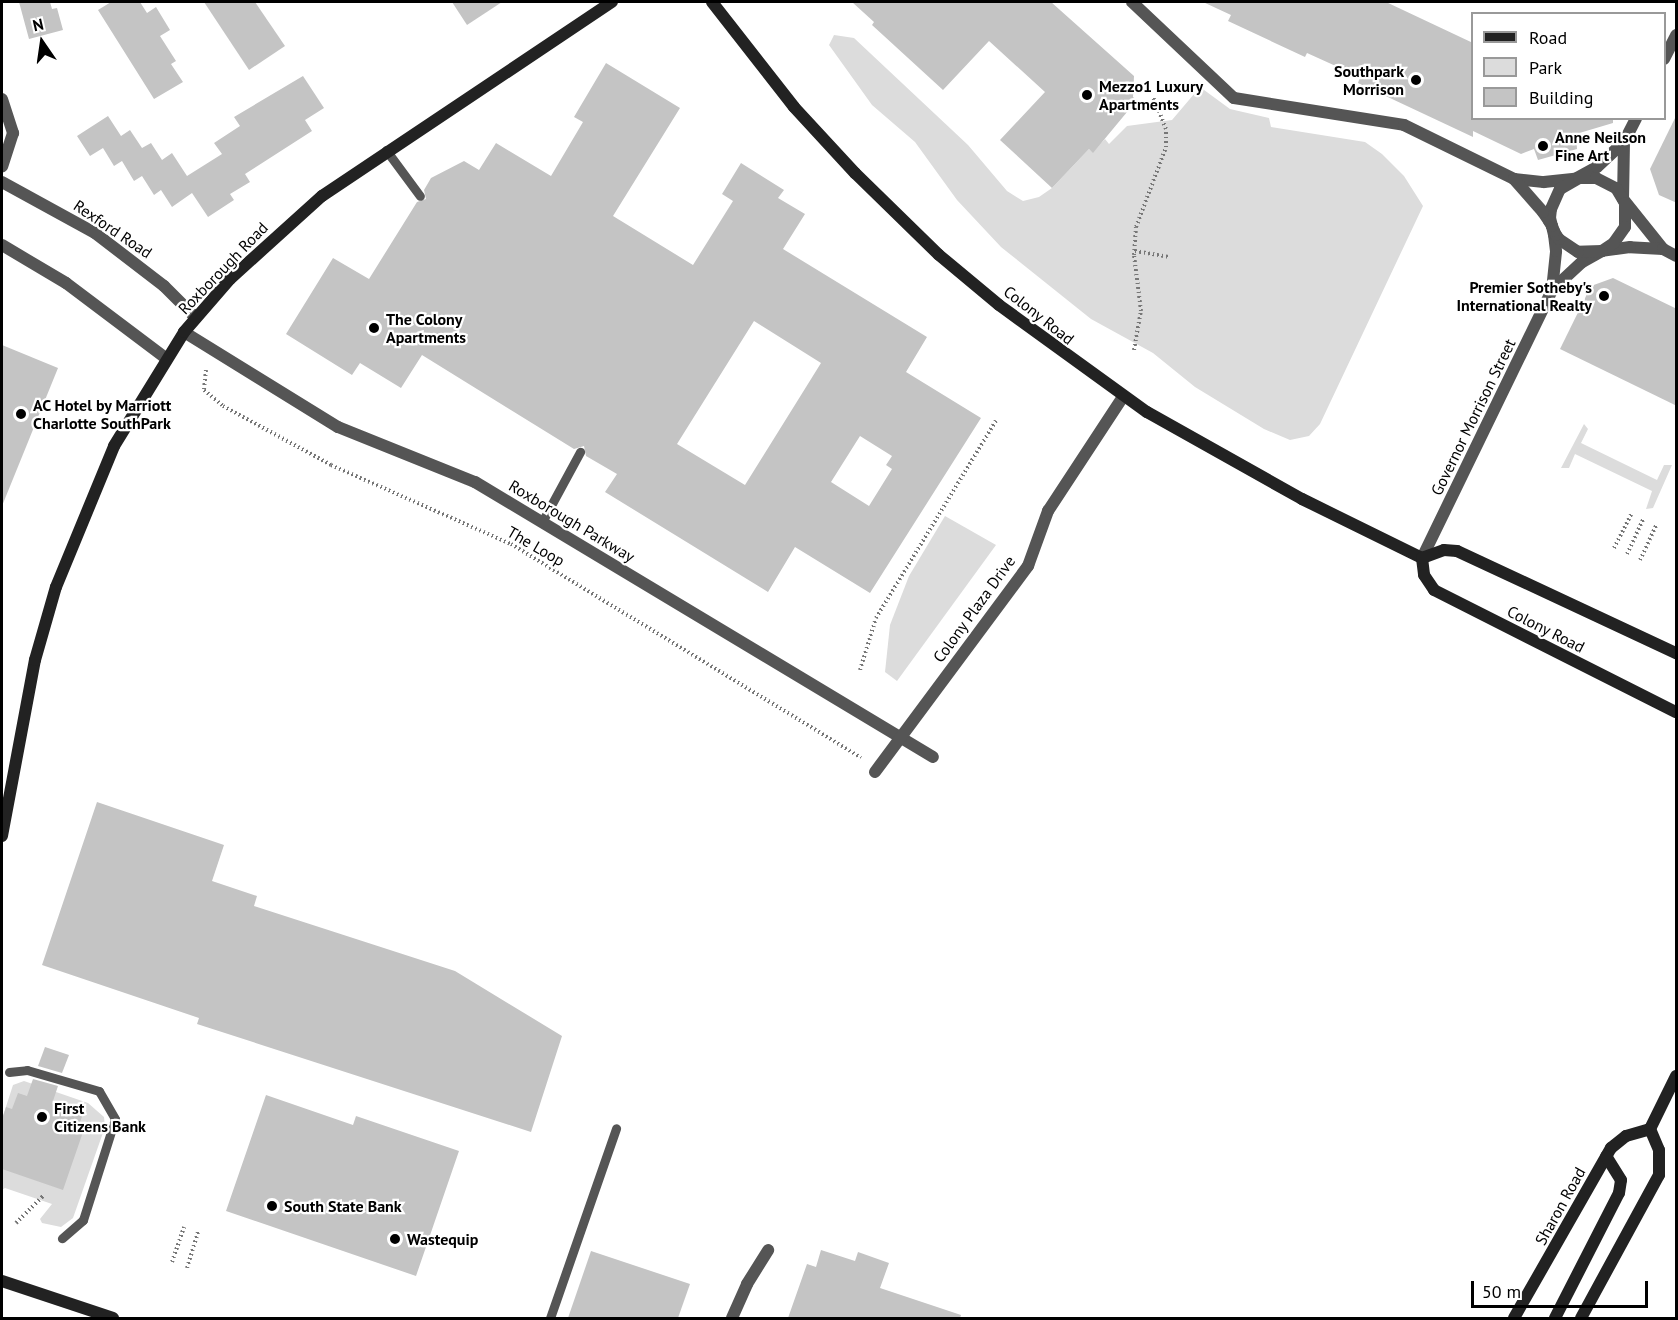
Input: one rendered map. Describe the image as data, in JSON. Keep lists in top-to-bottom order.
{
  "streets": {
    "street": [
      "Rexford Road",
      "Roxborough Road",
      "Colony Road",
      "Governor Morrison Street",
      "Roxborough Parkway",
      "Colony Plaza Drive",
      "Sharon Road"
    ],
    "path": ["The Loop"]
  },
  "crossings": [
    ["Rexford Road", "Roxborough Road"],
    ["Roxborough Road", "Roxborough Parkway"],
    ["Colony Road", "Governor Morrison Street"],
    ["Colony Road", "Colony Plaza Drive"],
    ["Roxborough Parkway", "Colony Plaza Drive"]
  ],
  "places": [
    "Southpark Morrison",
    "Mezzo1 Luxury Apartments",
    "Anne Neilson Fine Art",
    "Premier Sotheby's International Realty",
    "The Colony Apartments",
    "AC Hotel by Marriott Charlotte SouthPark",
    "First Citizens Bank",
    "South State Bank",
    "Wastequip"
  ],
  "legend": ["Road", "Park", "Building"],
  "scale_bar": "50 m",
  "north": "top"
}
